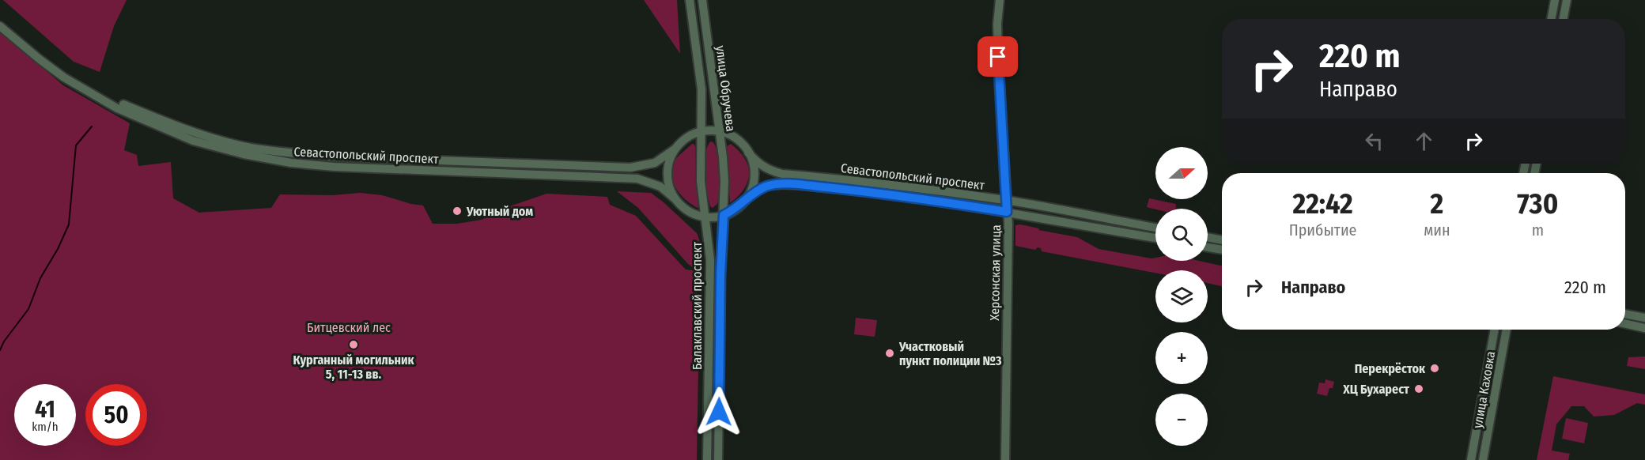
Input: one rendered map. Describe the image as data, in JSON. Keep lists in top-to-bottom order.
{
  "streets": {
    "main road": [
      "улица Обручева",
      "Севастопольский проспект",
      "Херсонская улица",
      "Балаклавский проспект",
      "улица Каховка"
    ]
  },
  "crossings": [
    ["улица Обручева", "Севастопольский проспект"],
    ["улица Обручева", "Балаклавский проспект"],
    ["Севастопольский проспект", "Херсонская улица"],
    ["Севастопольский проспект", "Балаклавский проспект"]
  ],
  "parks": ["Битцевский лес"],
  "places": [
    "Уютный дом",
    "Курганный могильник 5, 11-13 вв.",
    "Участковый пункт полиции №3",
    "Перекрёсток",
    "ХЦ Бухарест"
  ],
  "north": "right",
  "page": {
    "turn": ["220 m", "Направо"],
    "map_buttons": ["+", "−"],
    "eta": [
      "22:42",
      "Прибытие",
      "2",
      "мин",
      "730",
      "m"
    ],
    "list": [
      {
        "name": "Направо",
        "value": "220 m"
      }
    ],
    "speed": "41 km/h",
    "limit": "50"
  }
}
